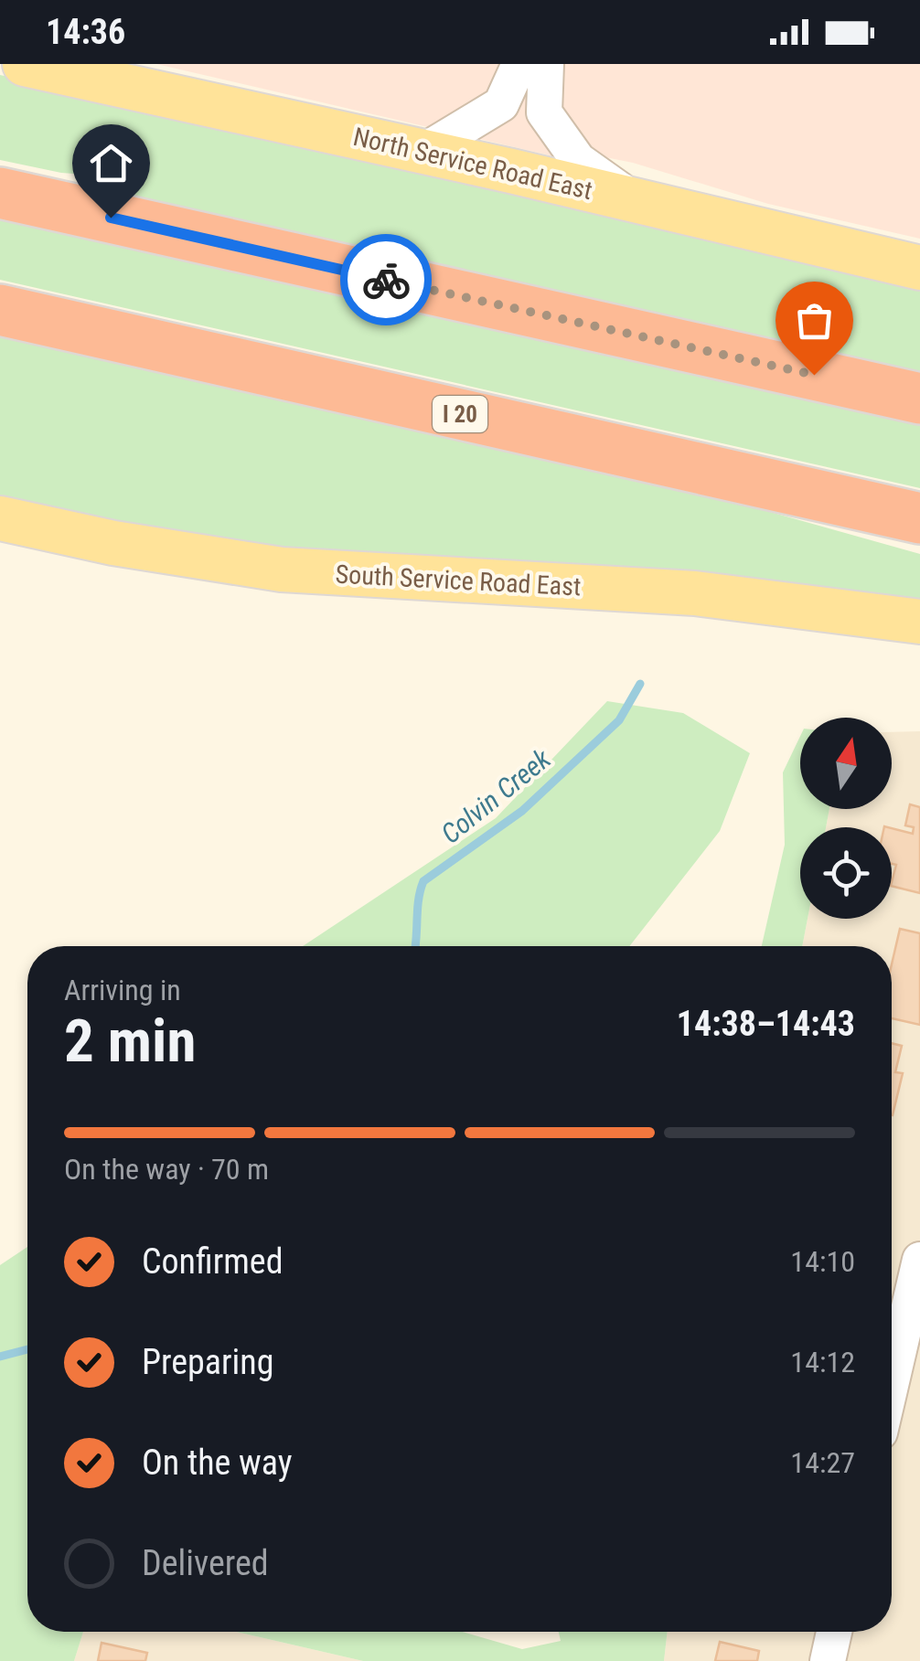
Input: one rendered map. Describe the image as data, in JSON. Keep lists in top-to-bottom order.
{
  "streets": {
    "highway": ["I 20"],
    "main road": ["North Service Road East", "South Service Road East"]
  },
  "water": ["Colvin Creek"],
  "north": "top",
  "page": {
    "status": "14:36",
    "heading": ["2 min", "Arriving in", "14:38–14:43"],
    "bar": "On the way · 70 m",
    "list": [
      ["Confirmed", "14:10"],
      ["Preparing", "14:12"],
      ["On the way", "14:27"],
      "Delivered"
    ]
  }
}
